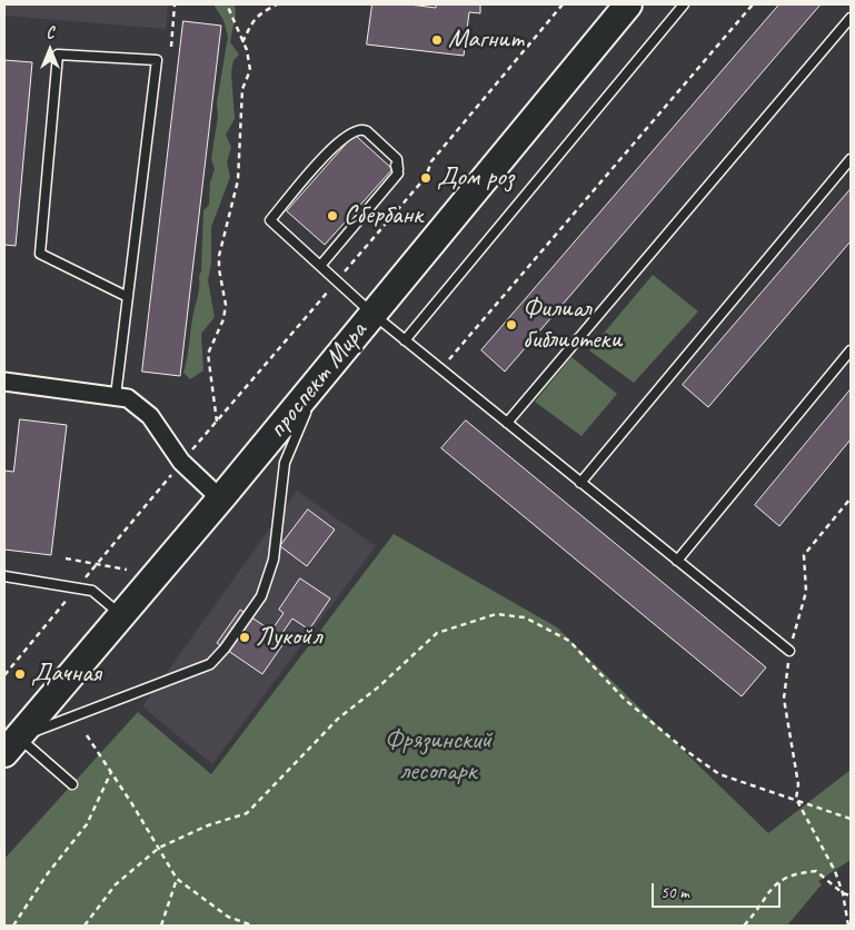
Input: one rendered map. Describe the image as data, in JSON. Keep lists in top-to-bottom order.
{
  "streets": {
    "main road": ["проспект Мира"]
  },
  "parks": ["Фрязинский лесопарк"],
  "places": [
    "Магнит",
    "Дом роз",
    "Сбербанк",
    "Филиал библиотеки",
    "Лукойл",
    "Дачная"
  ],
  "scale_bar": "50 m",
  "north": "top"
}
